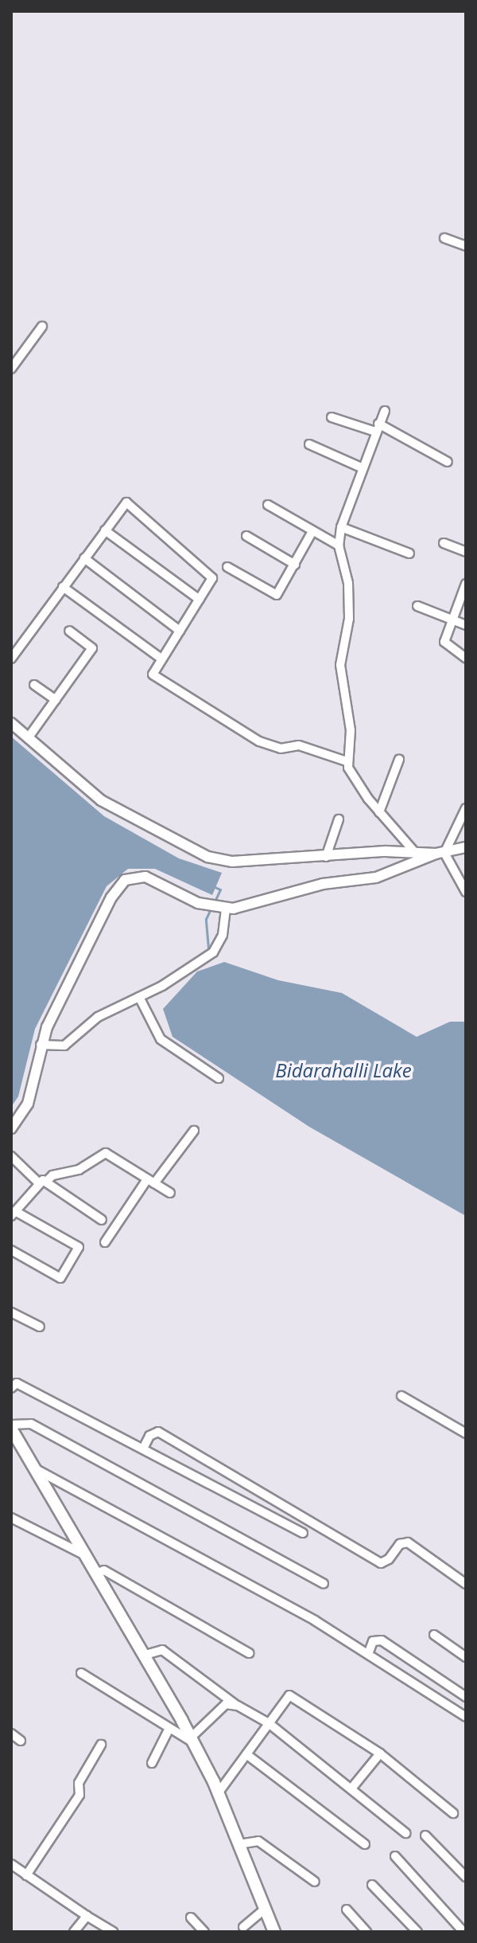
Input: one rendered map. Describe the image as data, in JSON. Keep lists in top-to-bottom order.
{
  "water": ["Bidarahalli Lake"]
}
